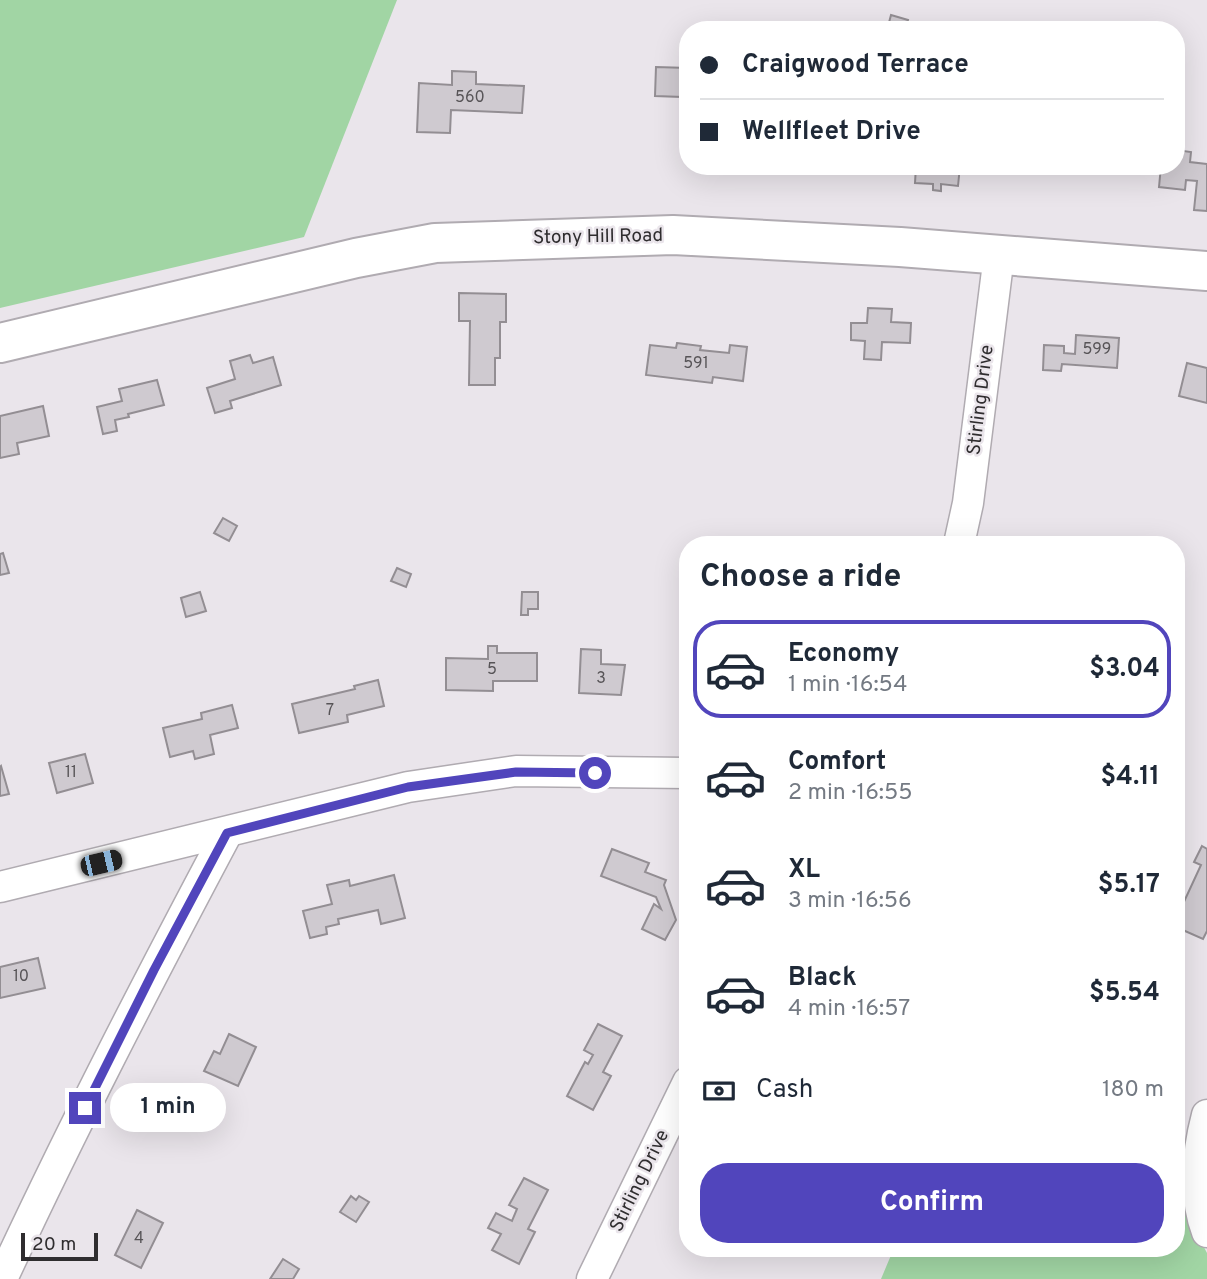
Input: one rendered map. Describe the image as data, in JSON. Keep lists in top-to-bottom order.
{
  "streets": {
    "main road": ["Stony Hill Road"],
    "street": ["Stirling Drive"]
  },
  "crossings": [
    ["Stony Hill Road", "Stirling Drive"]
  ],
  "house_numbers": [
    "560",
    "599",
    "591",
    "5",
    "3",
    "7",
    "11",
    "10",
    "4"
  ],
  "scale_bar": "20 m",
  "page": {
    "banner": ["Craigwood Terrace", "Wellfleet Drive"],
    "heading": "Choose a ride",
    "list": [
      {
        "name": "Economy",
        "note": "1 min · 16:54",
        "value": "$3.04"
      },
      {
        "name": "Comfort",
        "note": "2 min · 16:55",
        "value": "$4.11"
      },
      {
        "name": "XL",
        "note": "3 min · 16:56",
        "value": "$5.17"
      },
      {
        "name": "Black",
        "note": "4 min · 16:57",
        "value": "$5.54"
      }
    ],
    "pay": ["Cash", "180 m"],
    "bubble": "1 min",
    "buttons": "Confirm",
    "scale": "20 m"
  }
}
